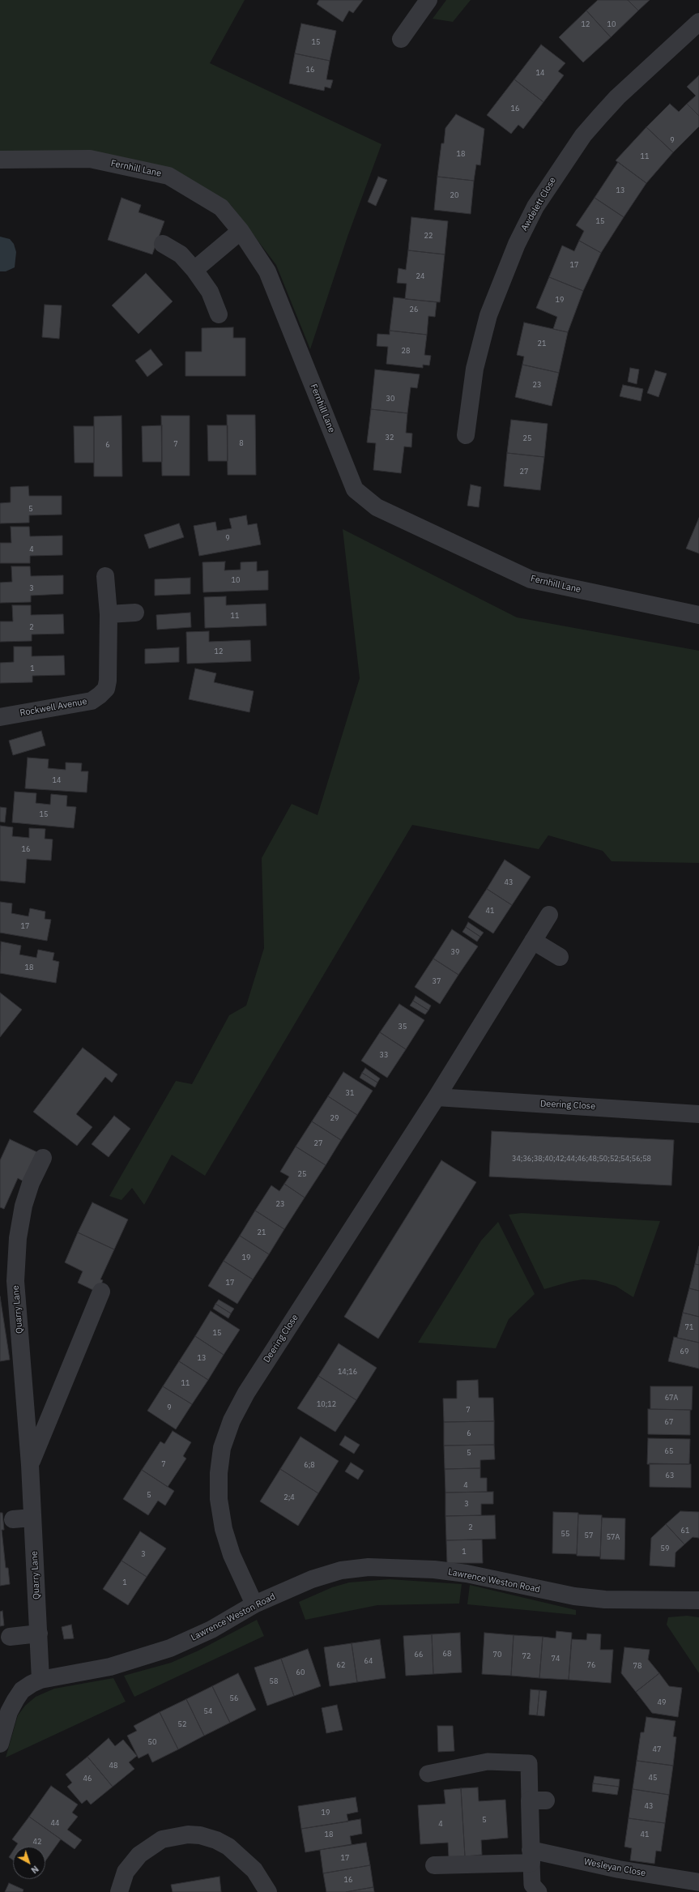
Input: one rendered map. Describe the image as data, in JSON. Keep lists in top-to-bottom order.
{
  "streets": {
    "street": [
      "Fernhill Lane",
      "Awdelett Close",
      "Rockwell Avenue",
      "Deering Close",
      "Quarry Lane",
      "Lawrence Weston Road",
      "Wesleyan Close"
    ]
  },
  "crossings": [
    ["Deering Close", "Lawrence Weston Road"],
    ["Quarry Lane", "Lawrence Weston Road"]
  ],
  "house_numbers": [
    "12",
    "10",
    "15",
    "16",
    "14",
    "16",
    "9",
    "18",
    "11",
    "13",
    "20",
    "15",
    "22",
    "17",
    "24",
    "19",
    "26",
    "21",
    "28",
    "23",
    "30",
    "32",
    "25",
    "8",
    "7",
    "6",
    "27",
    "5",
    "9",
    "4",
    "10",
    "3",
    "11",
    "2",
    "12",
    "1",
    "14",
    "15",
    "16",
    "43",
    "41",
    "17",
    "39",
    "18",
    "37",
    "35",
    "33",
    "31",
    "29",
    "27",
    "34;36;38;40;42;44;46;48;50;52;54;56;58",
    "25",
    "23",
    "21",
    "19",
    "17",
    "71",
    "15",
    "69",
    "13",
    "14;16",
    "11",
    "67A",
    "10;12",
    "9",
    "7",
    "67",
    "6",
    "65",
    "5",
    "7",
    "6;8",
    "63",
    "4",
    "5",
    "2;4",
    "3",
    "2",
    "61",
    "55",
    "57",
    "57A",
    "59",
    "1",
    "3",
    "1",
    "68",
    "66",
    "70",
    "72",
    "74",
    "64",
    "62",
    "76",
    "78",
    "60",
    "58",
    "56",
    "49",
    "54",
    "52",
    "50",
    "47",
    "48",
    "45",
    "46",
    "43",
    "19",
    "5",
    "44",
    "4",
    "18",
    "41",
    "42",
    "17",
    "16"
  ],
  "north": "bottom right"
}
